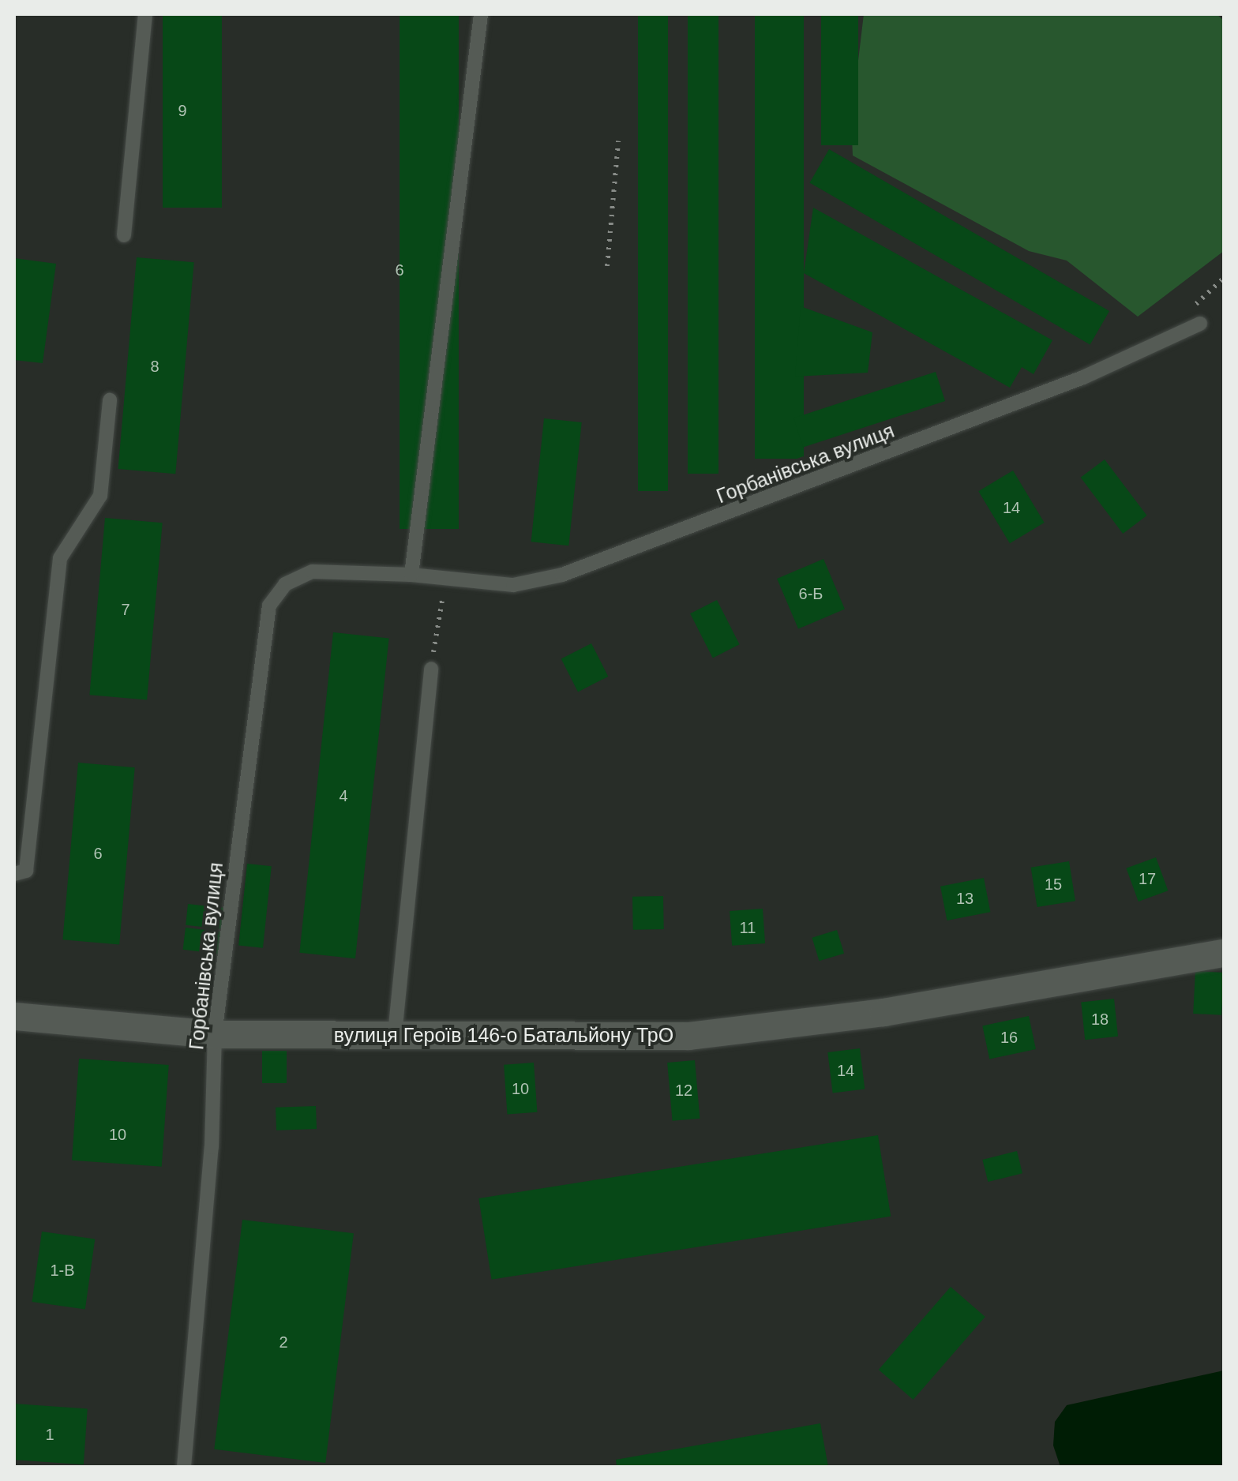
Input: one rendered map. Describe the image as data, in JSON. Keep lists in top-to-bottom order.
{
  "streets": {
    "street": ["вулиця Героїв 146-о Батальйону ТрО"],
    "lane": ["Горбанівська вулиця"]
  },
  "crossings": [
    ["Горбанівська вулиця", "вулиця Героїв 146-о Батальйону ТрО"]
  ],
  "house_numbers": [
    "9",
    "6",
    "8",
    "14",
    "6-Б",
    "7",
    "4",
    "6",
    "17",
    "15",
    "13",
    "11",
    "18",
    "16",
    "14",
    "10",
    "12",
    "10",
    "1-В",
    "2",
    "1"
  ]
}
